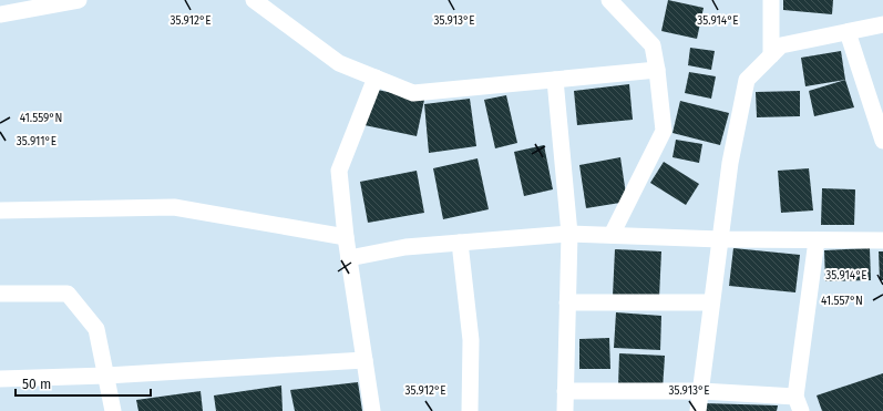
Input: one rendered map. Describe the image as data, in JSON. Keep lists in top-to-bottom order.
{
  "scale_bar": "50 m",
  "coordinates": [
    "35.912°E",
    "35.913°E",
    "35.914°E",
    "41.559°N",
    "35.911°E",
    "41.557°N"
  ]
}
